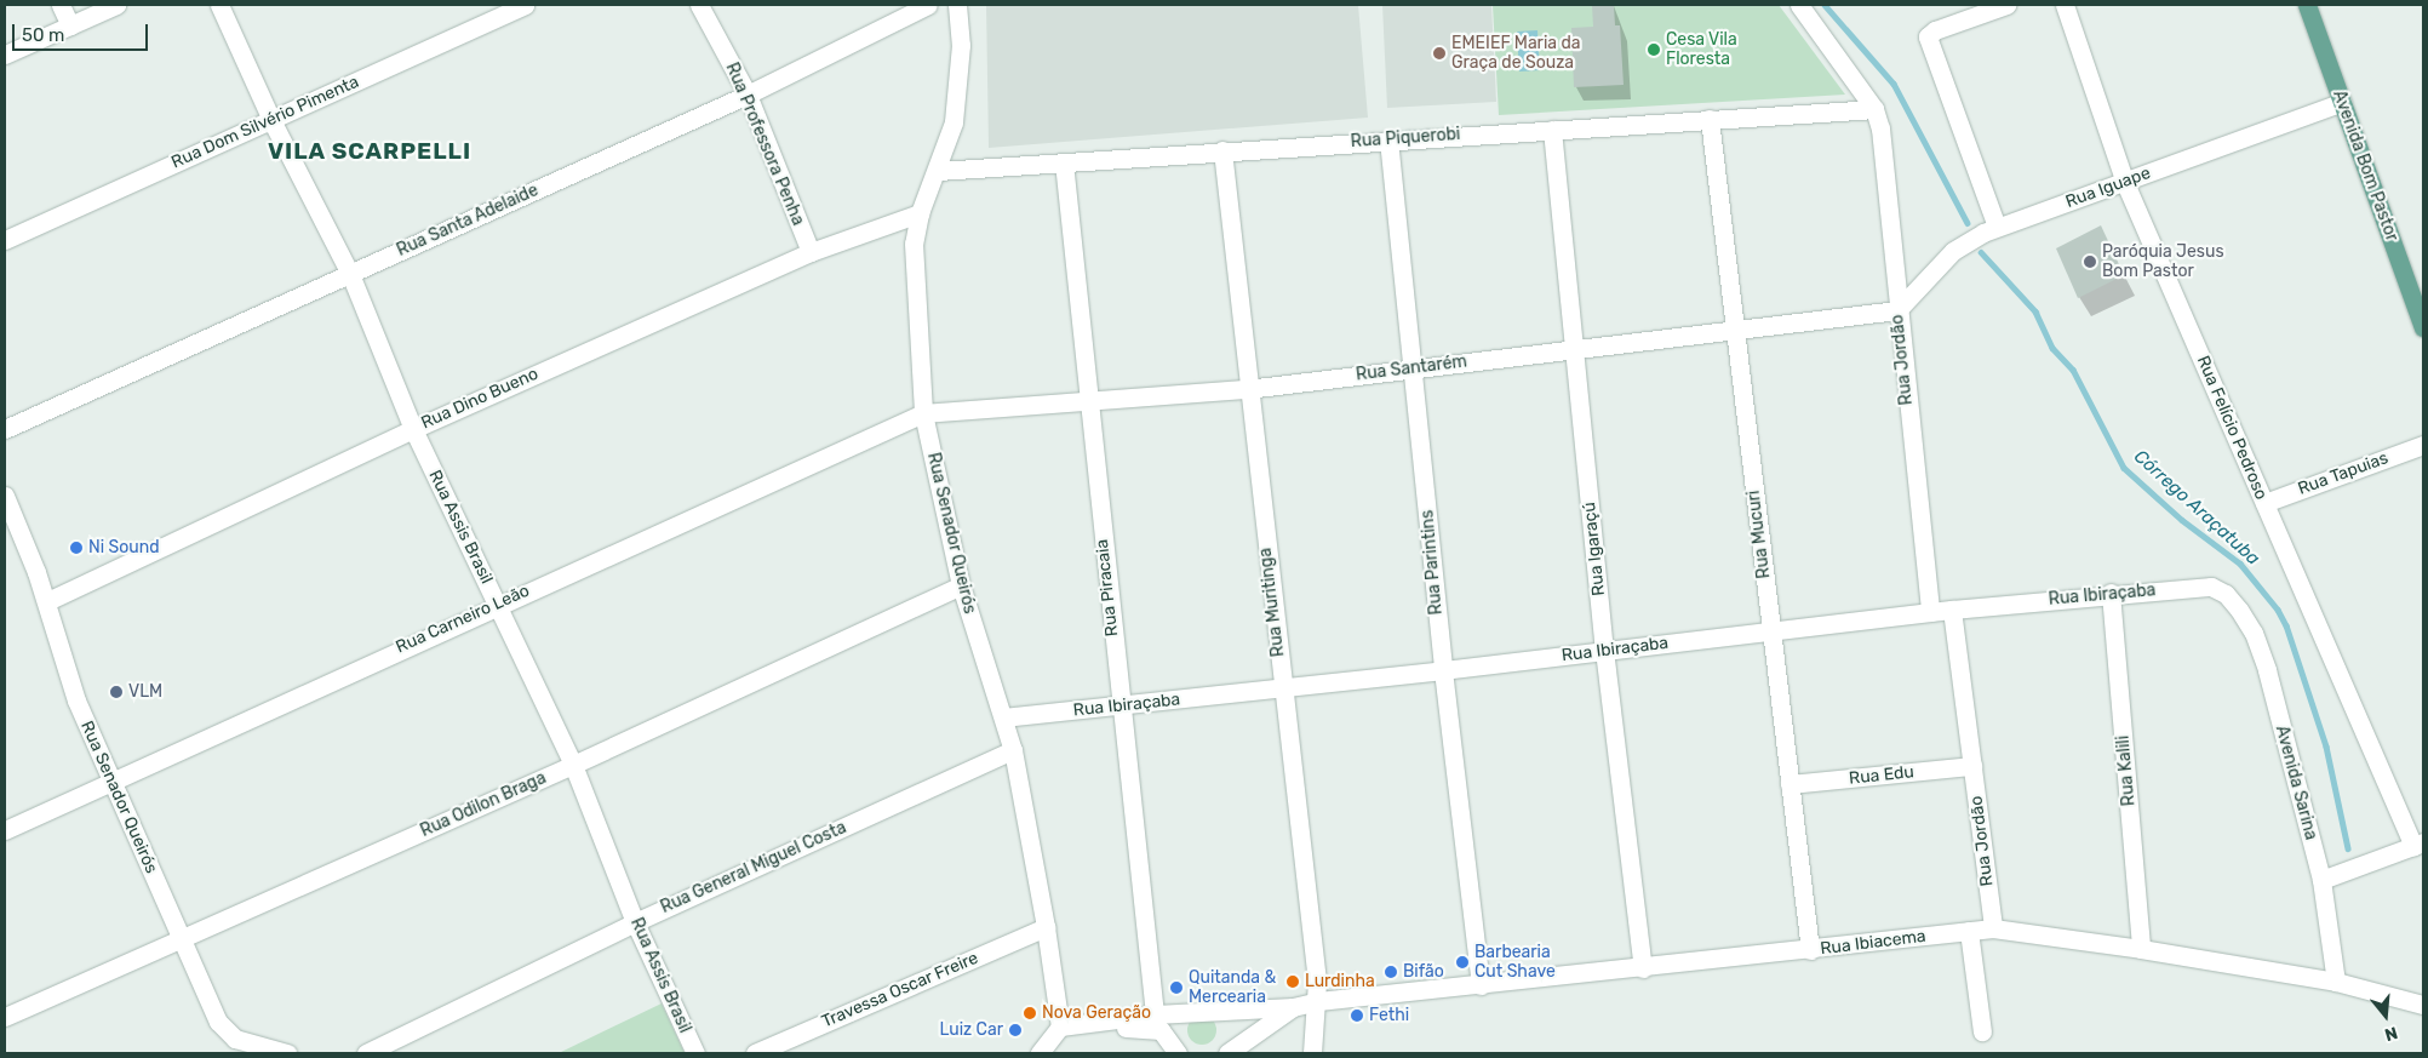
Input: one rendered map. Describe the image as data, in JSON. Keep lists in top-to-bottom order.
{
  "streets": {
    "main road": ["Avenida Bom Pastor"],
    "street": [
      "Rua Dom Silvério Pimenta",
      "Rua Piquerobi",
      "Rua Professora Penha",
      "Rua Iguape",
      "Rua Santa Adelaide",
      "Rua Jordão",
      "Rua Santarém",
      "Rua Dino Bueno",
      "Rua Felício Pedroso",
      "Rua Tapuias",
      "Rua Assis Brasil",
      "Rua Senador Queirós",
      "Rua Mucuri",
      "Rua Igaraçú",
      "Rua Parintins",
      "Rua Piracaia",
      "Rua Ibiraçaba",
      "Rua Muritinga",
      "Rua Carneiro Leão",
      "Rua Kalili",
      "Rua Edu",
      "Avenida Sarina",
      "Rua Odilon Braga",
      "Rua General Miguel Costa",
      "Rua Ibiacema",
      "Travessa Oscar Freire"
    ]
  },
  "crossings": [
    ["Rua Dom Silvério Pimenta", "Rua Assis Brasil"],
    ["Rua Piquerobi", "Rua Jordão"],
    ["Rua Piquerobi", "Rua Senador Queirós"],
    ["Rua Piquerobi", "Rua Mucuri"],
    ["Rua Piquerobi", "Rua Igaraçú"],
    ["Rua Piquerobi", "Rua Parintins"],
    ["Rua Piquerobi", "Rua Piracaia"],
    ["Rua Piquerobi", "Rua Muritinga"],
    ["Rua Professora Penha", "Rua Santa Adelaide"],
    ["Rua Professora Penha", "Rua Dino Bueno"],
    ["Avenida Bom Pastor", "Rua Iguape"],
    ["Rua Iguape", "Rua Jordão"],
    ["Rua Iguape", "Rua Santarém"],
    ["Rua Iguape", "Rua Felício Pedroso"],
    ["Rua Santa Adelaide", "Rua Assis Brasil"],
    ["Rua Jordão", "Rua Santarém"],
    ["Rua Jordão", "Rua Ibiraçaba"],
    ["Rua Jordão", "Rua Edu"],
    ["Rua Jordão", "Rua Ibiacema"],
    ["Rua Santarém", "Rua Senador Queirós"],
    ["Rua Santarém", "Rua Mucuri"],
    ["Rua Santarém", "Rua Igaraçú"],
    ["Rua Santarém", "Rua Parintins"],
    ["Rua Santarém", "Rua Piracaia"],
    ["Rua Santarém", "Rua Muritinga"],
    ["Rua Santarém", "Rua Carneiro Leão"],
    ["Rua Dino Bueno", "Rua Assis Brasil"],
    ["Rua Dino Bueno", "Rua Senador Queirós"],
    ["Rua Felício Pedroso", "Rua Tapuias"],
    ["Rua Assis Brasil", "Rua Carneiro Leão"],
    ["Rua Assis Brasil", "Rua Odilon Braga"],
    ["Rua Assis Brasil", "Rua General Miguel Costa"],
    ["Rua Senador Queirós", "Rua Ibiraçaba"],
    ["Rua Senador Queirós", "Rua Carneiro Leão"],
    ["Rua Senador Queirós", "Rua Odilon Braga"],
    ["Rua Senador Queirós", "Rua General Miguel Costa"],
    ["Rua Senador Queirós", "Travessa Oscar Freire"],
    ["Rua Mucuri", "Rua Ibiraçaba"],
    ["Rua Mucuri", "Rua Edu"],
    ["Rua Mucuri", "Rua Ibiacema"],
    ["Rua Igaraçú", "Rua Ibiraçaba"],
    ["Rua Igaraçú", "Rua Ibiacema"],
    ["Rua Parintins", "Rua Ibiraçaba"],
    ["Rua Parintins", "Rua Ibiacema"],
    ["Rua Piracaia", "Rua Ibiraçaba"],
    ["Rua Ibiraçaba", "Rua Muritinga"],
    ["Rua Ibiraçaba", "Rua Kalili"],
    ["Rua Ibiraçaba", "Avenida Sarina"],
    ["Rua Muritinga", "Rua Ibiacema"],
    ["Rua Kalili", "Rua Ibiacema"],
    ["Avenida Sarina", "Rua Ibiacema"]
  ],
  "districts": ["VILA SCARPELLI"],
  "water": ["Córrego Araçatuba"],
  "places": [
    "Cesa Vila Floresta",
    "EMEIEF Maria da Graça de Souza",
    "Paróquia Jesus Bom Pastor",
    "Ni Sound",
    "VLM",
    "Barbearia Cut Shave",
    "Bifão",
    "Lurdinha",
    "Quitanda & Mercearia",
    "Nova Geração",
    "Fethi",
    "Luiz Car"
  ],
  "scale_bar": "50 m",
  "north": "bottom"
}
